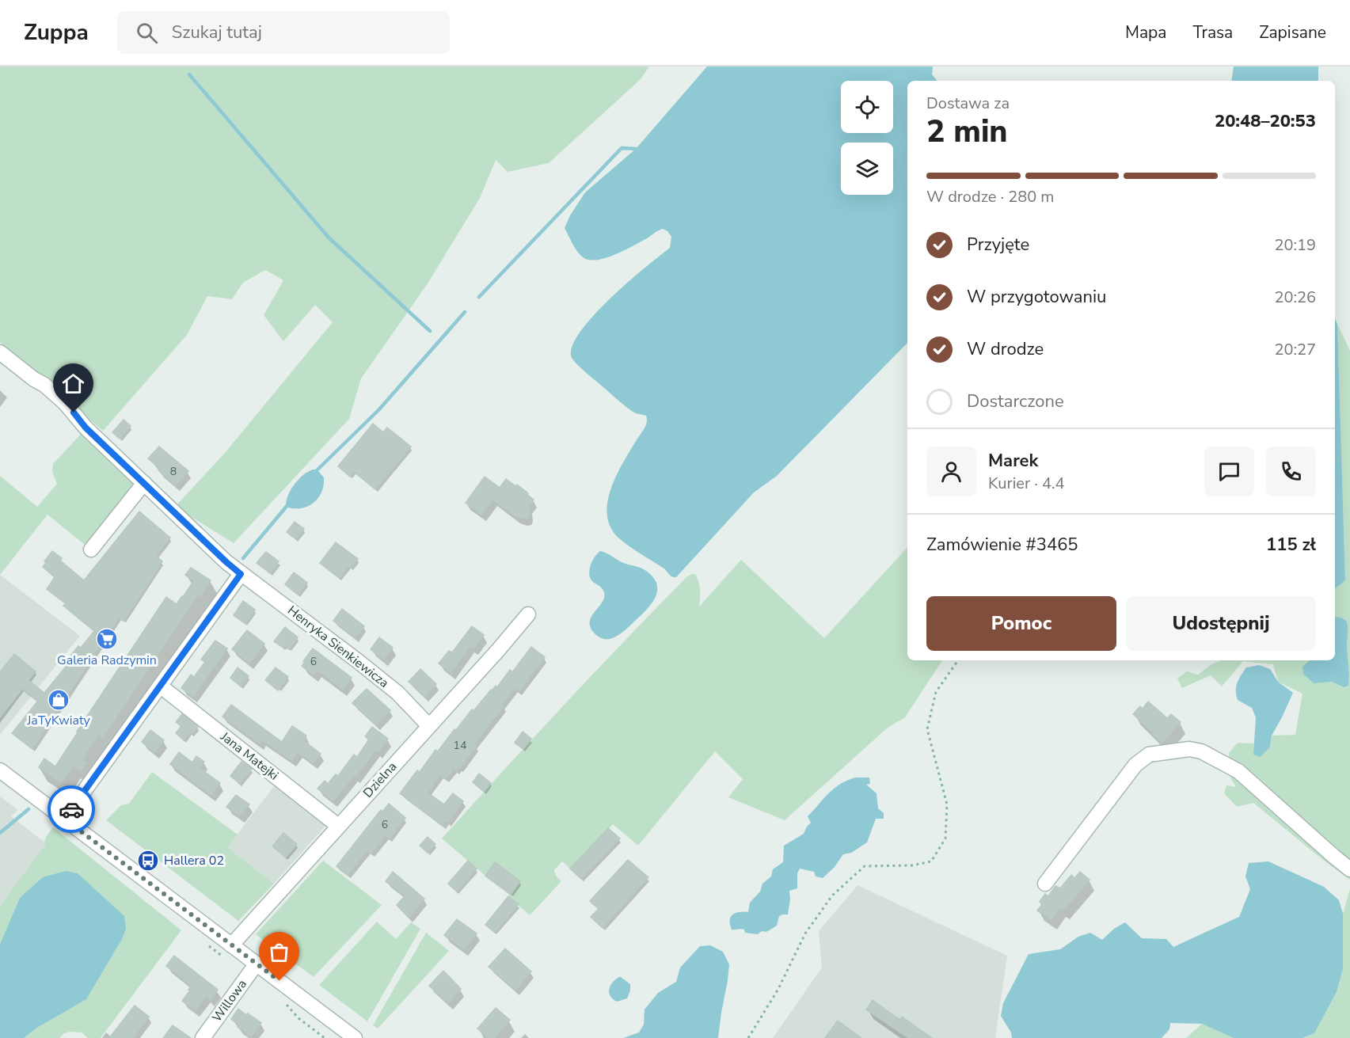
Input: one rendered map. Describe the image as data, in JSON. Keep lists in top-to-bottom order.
{
  "streets": {
    "street": [
      "Henryka Sienkiewicza",
      "Jana Matejki",
      "Dzielna",
      "Willowa"
    ]
  },
  "crossings": [
    ["Henryka Sienkiewicza", "Dzielna"],
    ["Jana Matejki", "Dzielna"]
  ],
  "places": {
    "supermarket": ["Galeria Radzymin"],
    "shop": ["JaTyKwiaty"],
    "bus stop": ["Hallera 02"]
  },
  "house_numbers": [
    "8",
    "6",
    "14",
    "6"
  ],
  "page": {
    "header": "Zuppa",
    "search": "Szukaj tutaj",
    "nav": ["Mapa", "Trasa", "Zapisane"],
    "heading": ["2 min", "Dostawa za", "20:48–20:53"],
    "panel": [
      "Marek",
      "Kurier · 4.4",
      "Zamówienie #3465",
      "115 zł"
    ],
    "bar": "W drodze · 280 m",
    "list": [
      ["Przyjęte", "20:19"],
      ["W przygotowaniu", "20:26"],
      ["W drodze", "20:27"],
      "Dostarczone"
    ],
    "buttons": ["Pomoc", "Udostępnij"]
  }
}
